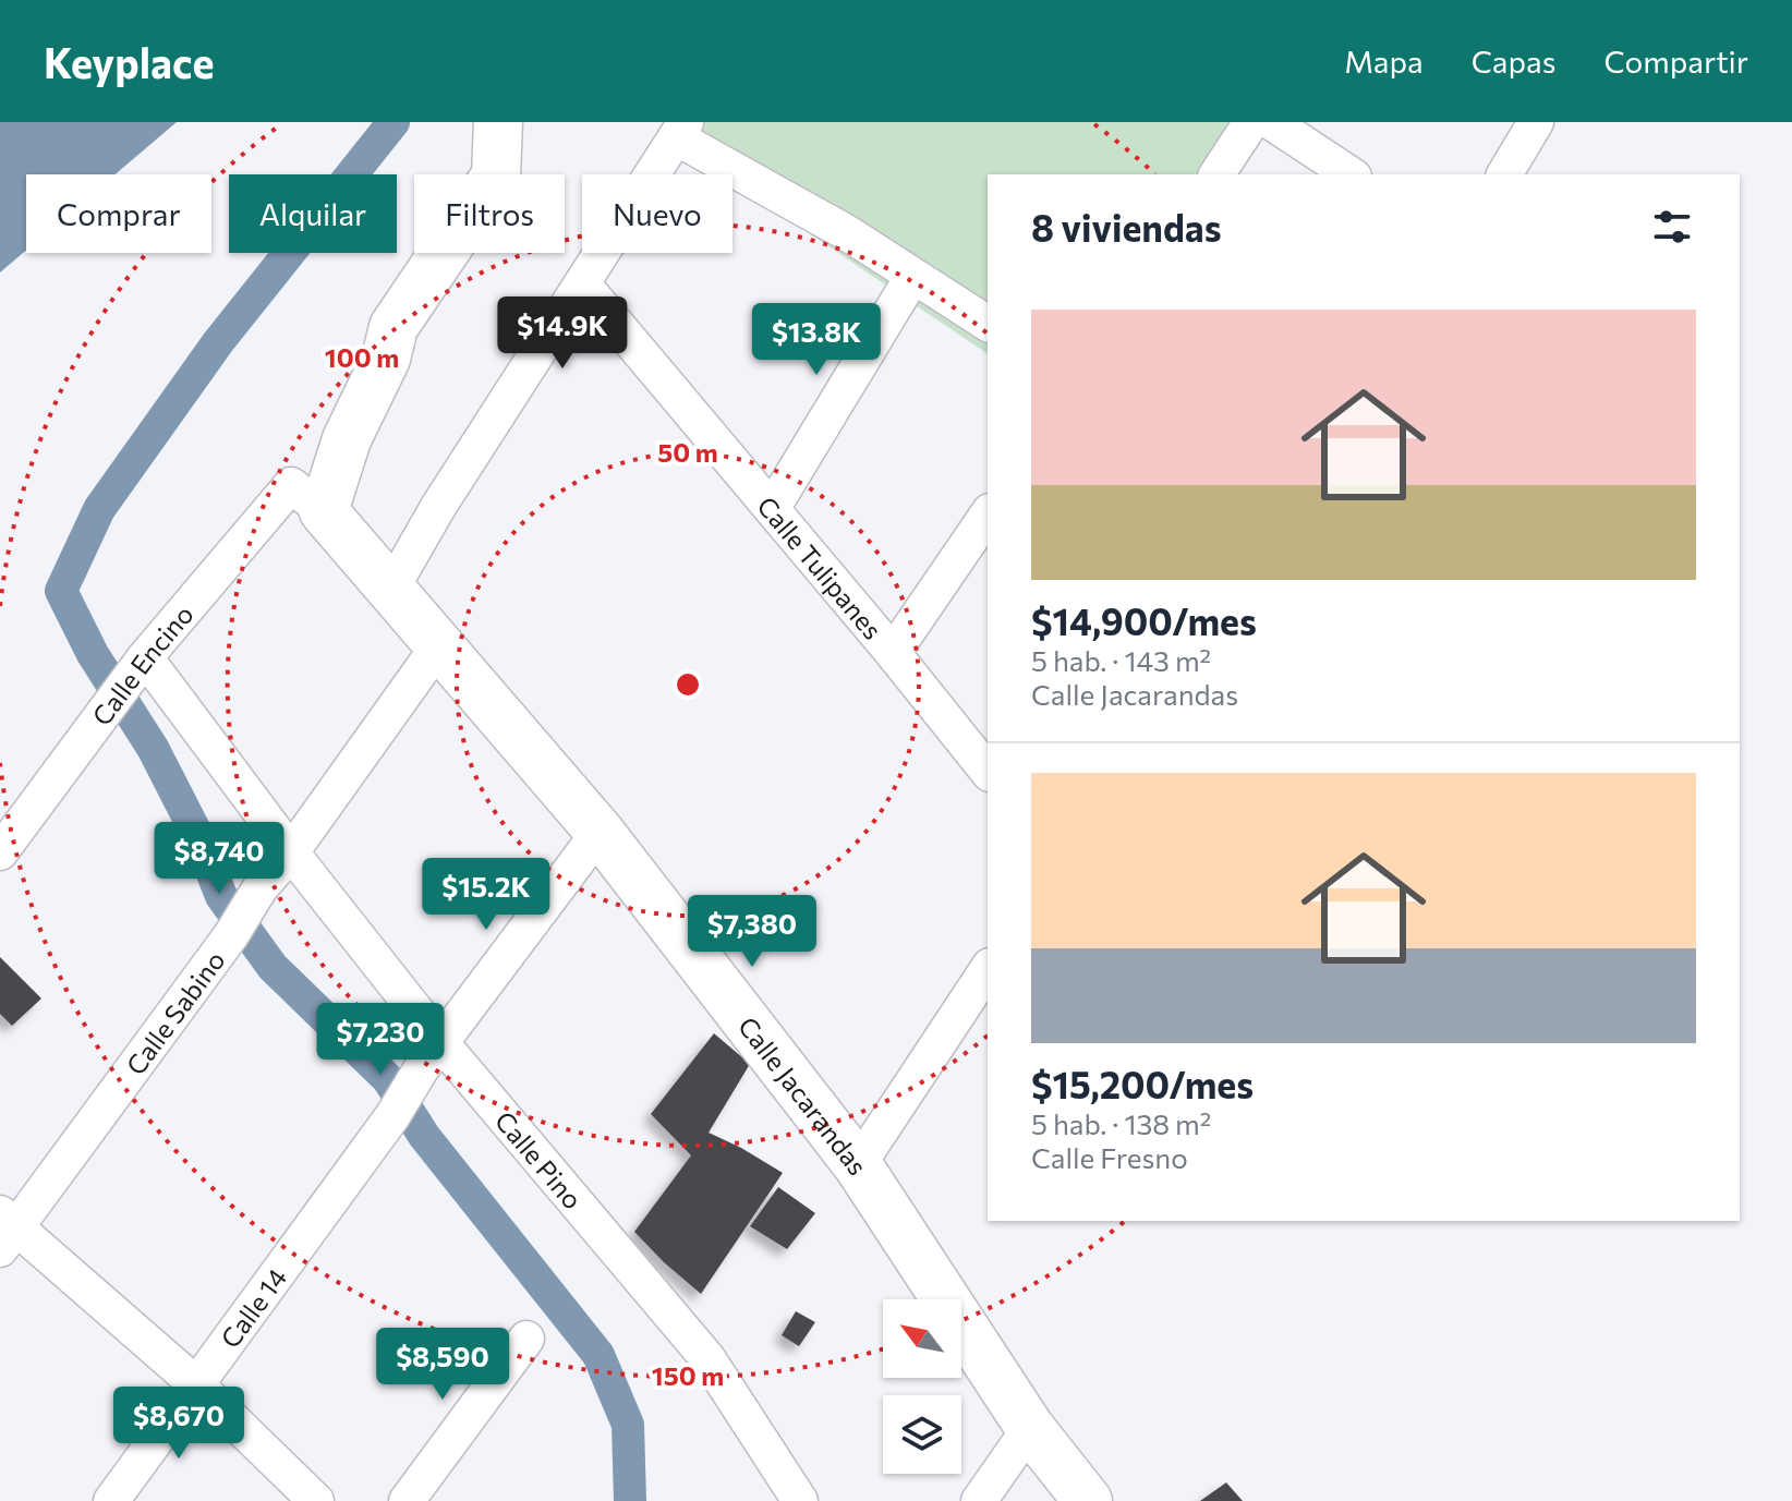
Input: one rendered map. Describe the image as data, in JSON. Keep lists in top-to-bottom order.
{
  "streets": {
    "street": [
      "Calle Tulipanes",
      "Calle Encino",
      "Calle Sabino",
      "Calle Jacarandas",
      "Calle Pino",
      "Calle 14"
    ]
  },
  "crossings": [
    ["Calle Encino", "Calle Jacarandas"],
    ["Calle Encino", "Calle Pino"],
    ["Calle Sabino", "Calle Jacarandas"],
    ["Calle Sabino", "Calle Pino"],
    ["Calle Jacarandas", "Calle 14"],
    ["Calle Pino", "Calle 14"]
  ],
  "north": "top left",
  "page": {
    "header": "Keyplace",
    "nav": ["Mapa", "Capas", "Compartir"],
    "chip": [
      "Comprar",
      "Alquilar",
      "Filtros",
      "Nuevo"
    ],
    "heading": "8 viviendas",
    "list": [
      {
        "name": "$14,900/mes",
        "note": "5 hab. · 143 m² · Calle Jacarandas"
      },
      {
        "name": "$15,200/mes",
        "note": "5 hab. · 138 m² · Calle Fresno"
      }
    ],
    "price": [
      "$14.9K",
      "$13.8K",
      "$8,740",
      "$15.2K",
      "$7,380",
      "$7,230",
      "$8,590",
      "$8,670"
    ]
  },
  "rings": ["100 m", "50 m", "150 m"]
}
